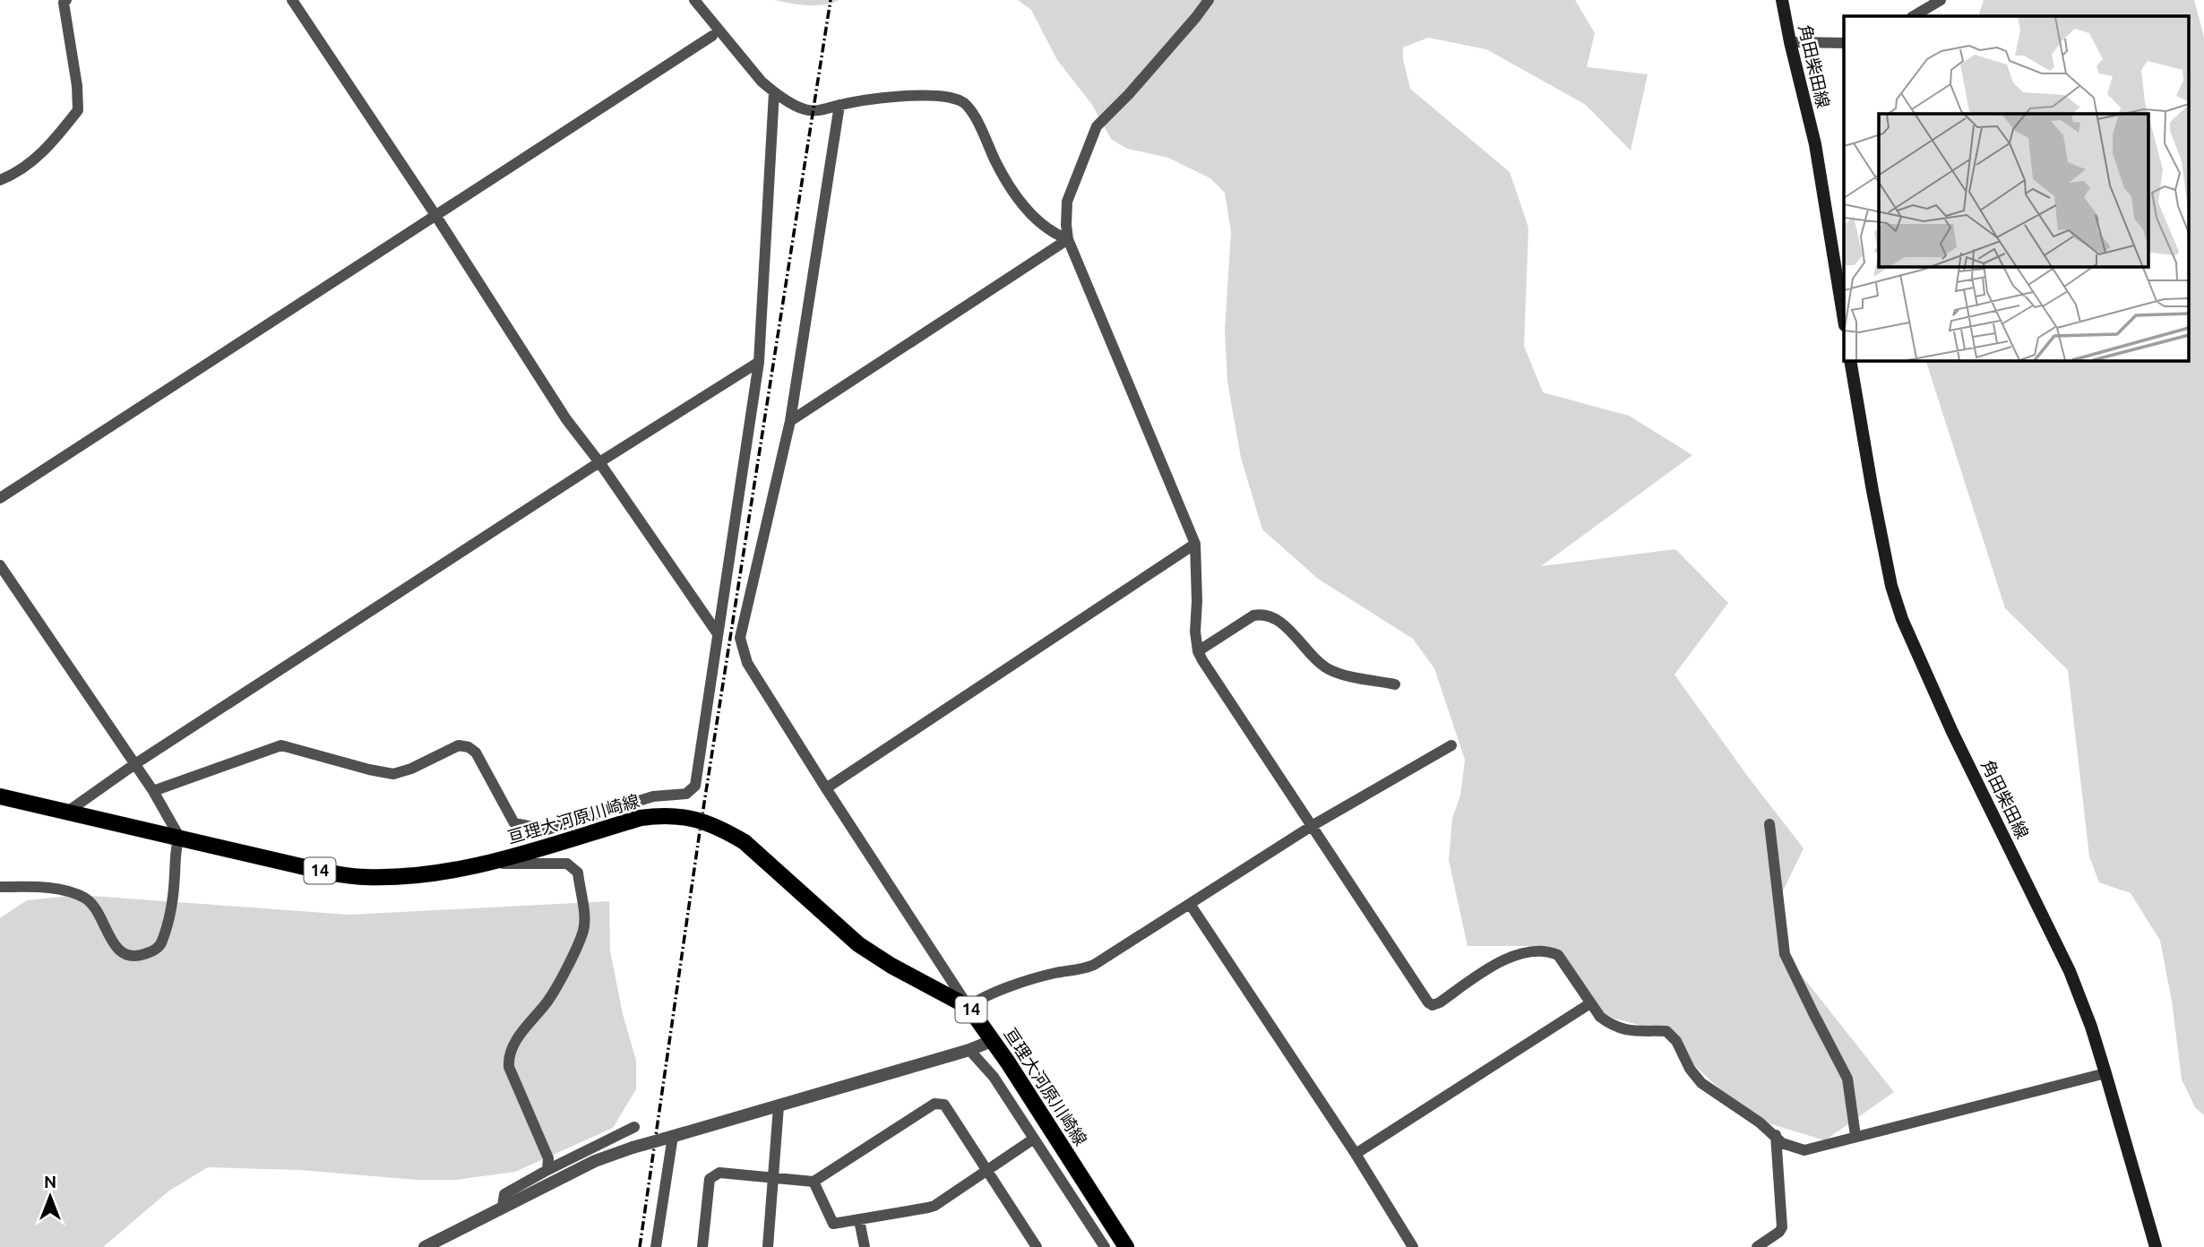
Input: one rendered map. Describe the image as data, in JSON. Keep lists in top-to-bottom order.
{
  "streets": {
    "main road": ["角田柴田線", "亘理大河原川崎線", "14"]
  },
  "north": "top"
}
